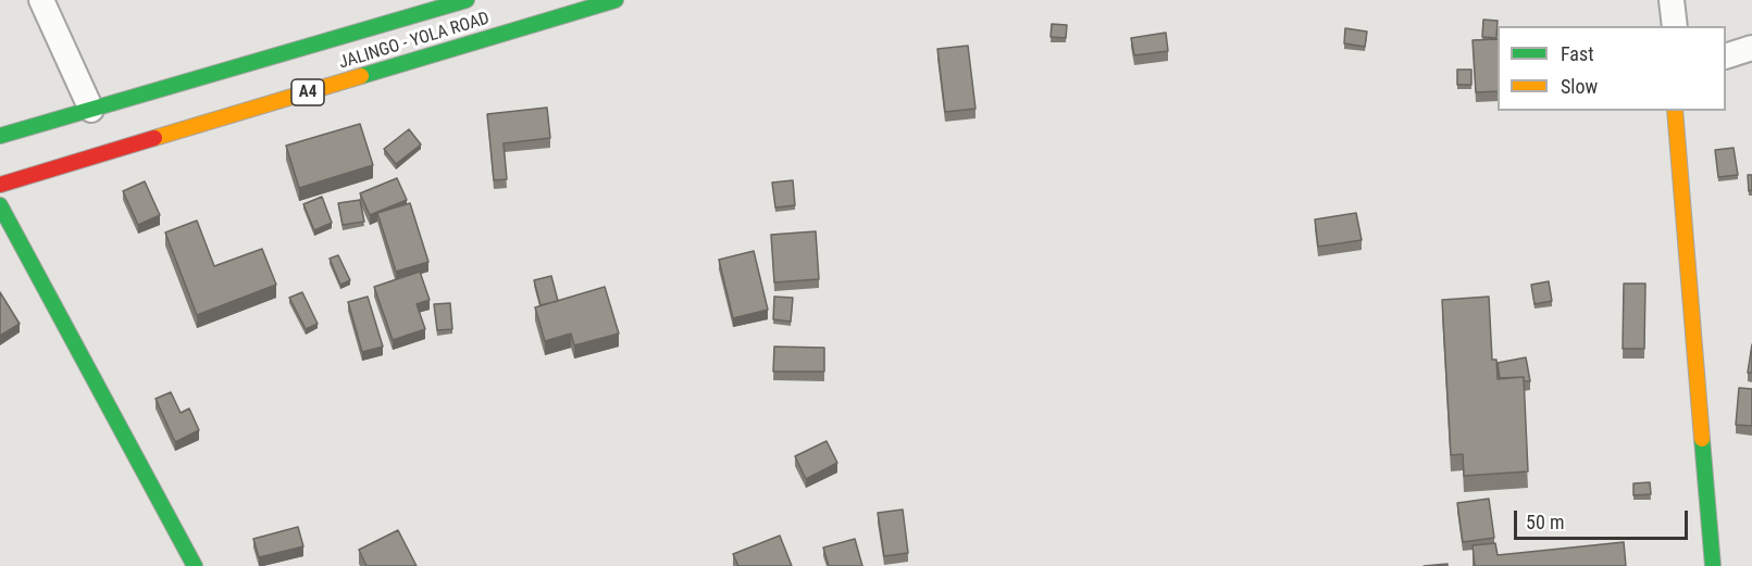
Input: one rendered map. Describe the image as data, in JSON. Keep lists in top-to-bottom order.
{
  "streets": {
    "main road": ["JALINGO - YOLA ROAD", "A4"]
  },
  "legend": ["Fast", "Slow"],
  "scale_bar": "50 m"
}
